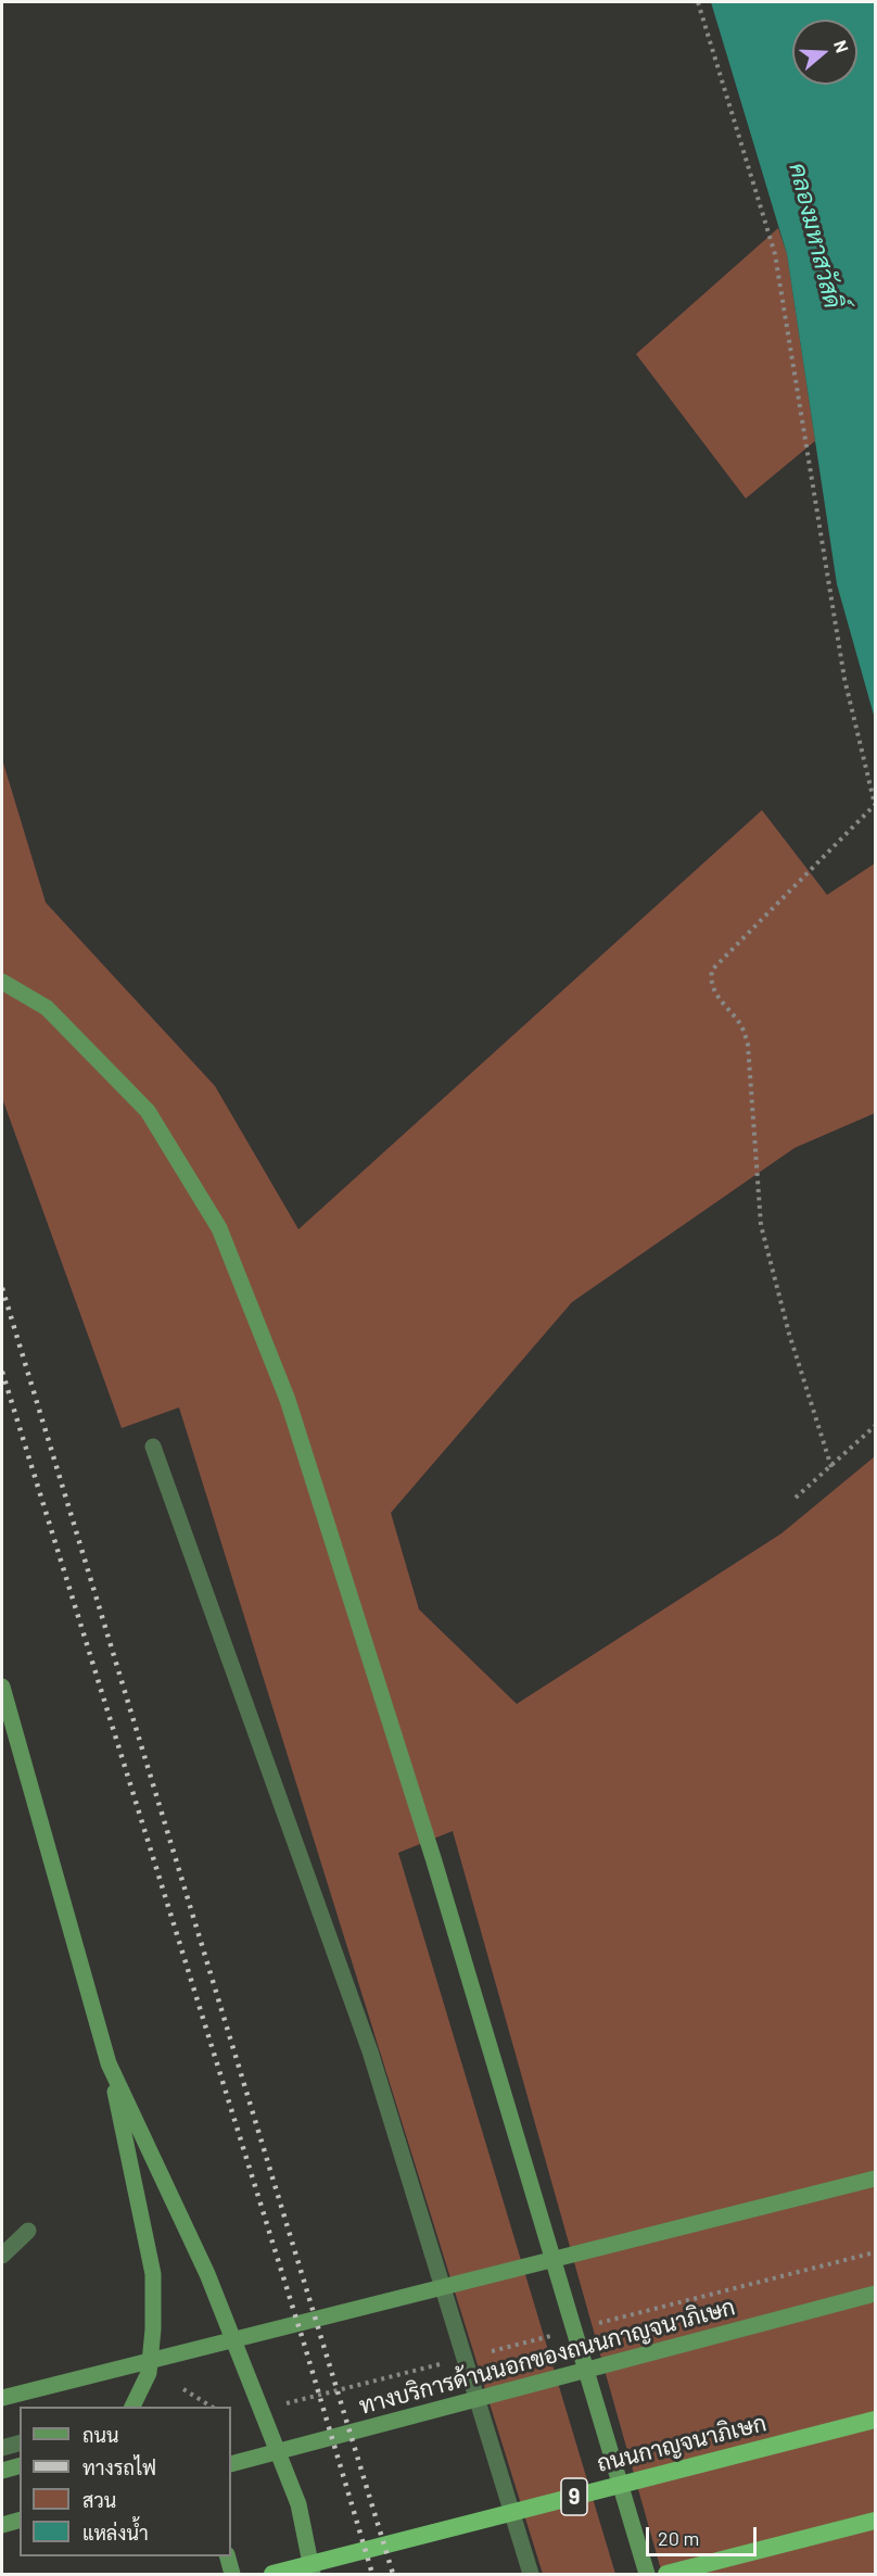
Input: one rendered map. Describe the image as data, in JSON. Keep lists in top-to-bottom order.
{
  "streets": {
    "highway": ["ถนนกาญจนาภิเษก", "9"],
    "main road": ["ทางบริการด้านนอกของถนนกาญจนาภิเษก"]
  },
  "water": ["คลองมหาสวัสดิ์"],
  "legend": [
    "ถนน",
    "ทางรถไฟ",
    "สวน",
    "แหล่งน้ำ"
  ],
  "scale_bar": "20 m",
  "north": "right"
}
